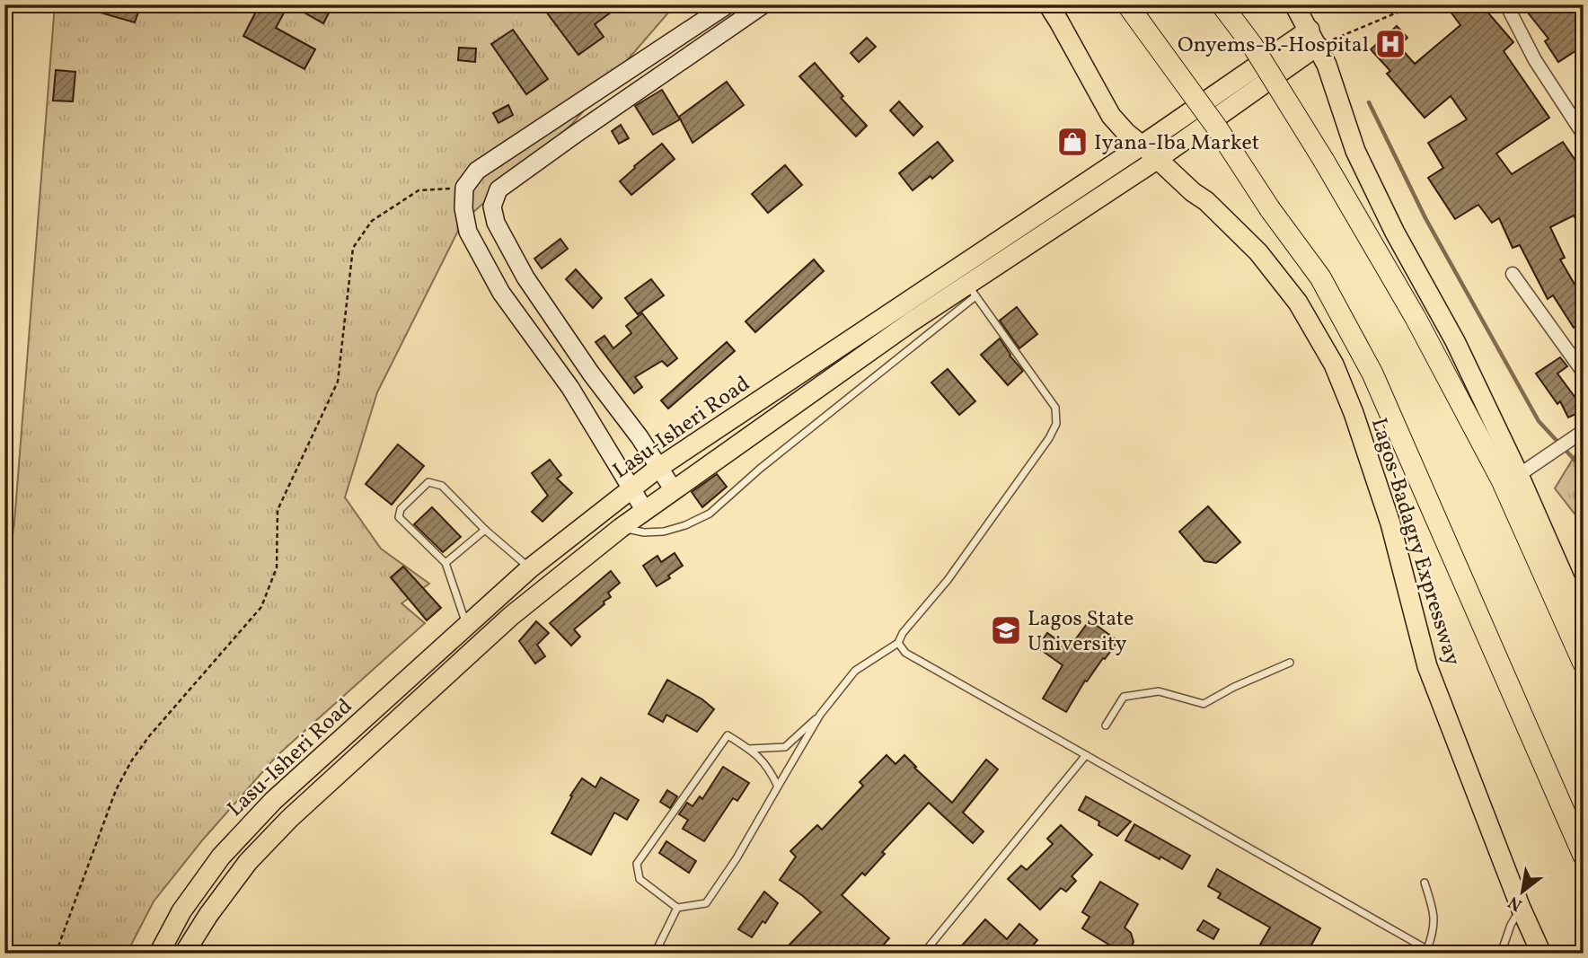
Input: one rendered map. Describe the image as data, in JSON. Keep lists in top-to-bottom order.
{
  "streets": {
    "highway": ["Lagos-Badagry Expressway"],
    "main road": ["Lasu-Isheri Road"]
  },
  "crossings": [
    ["Lasu-Isheri Road", "Lagos-Badagry Expressway"]
  ],
  "places": {
    "hospital": ["Onyems-B.-Hospital"],
    "shop": ["Iyana-Iba Market"],
    "school or university": ["Lagos State University"]
  },
  "north": "bottom left"
}
